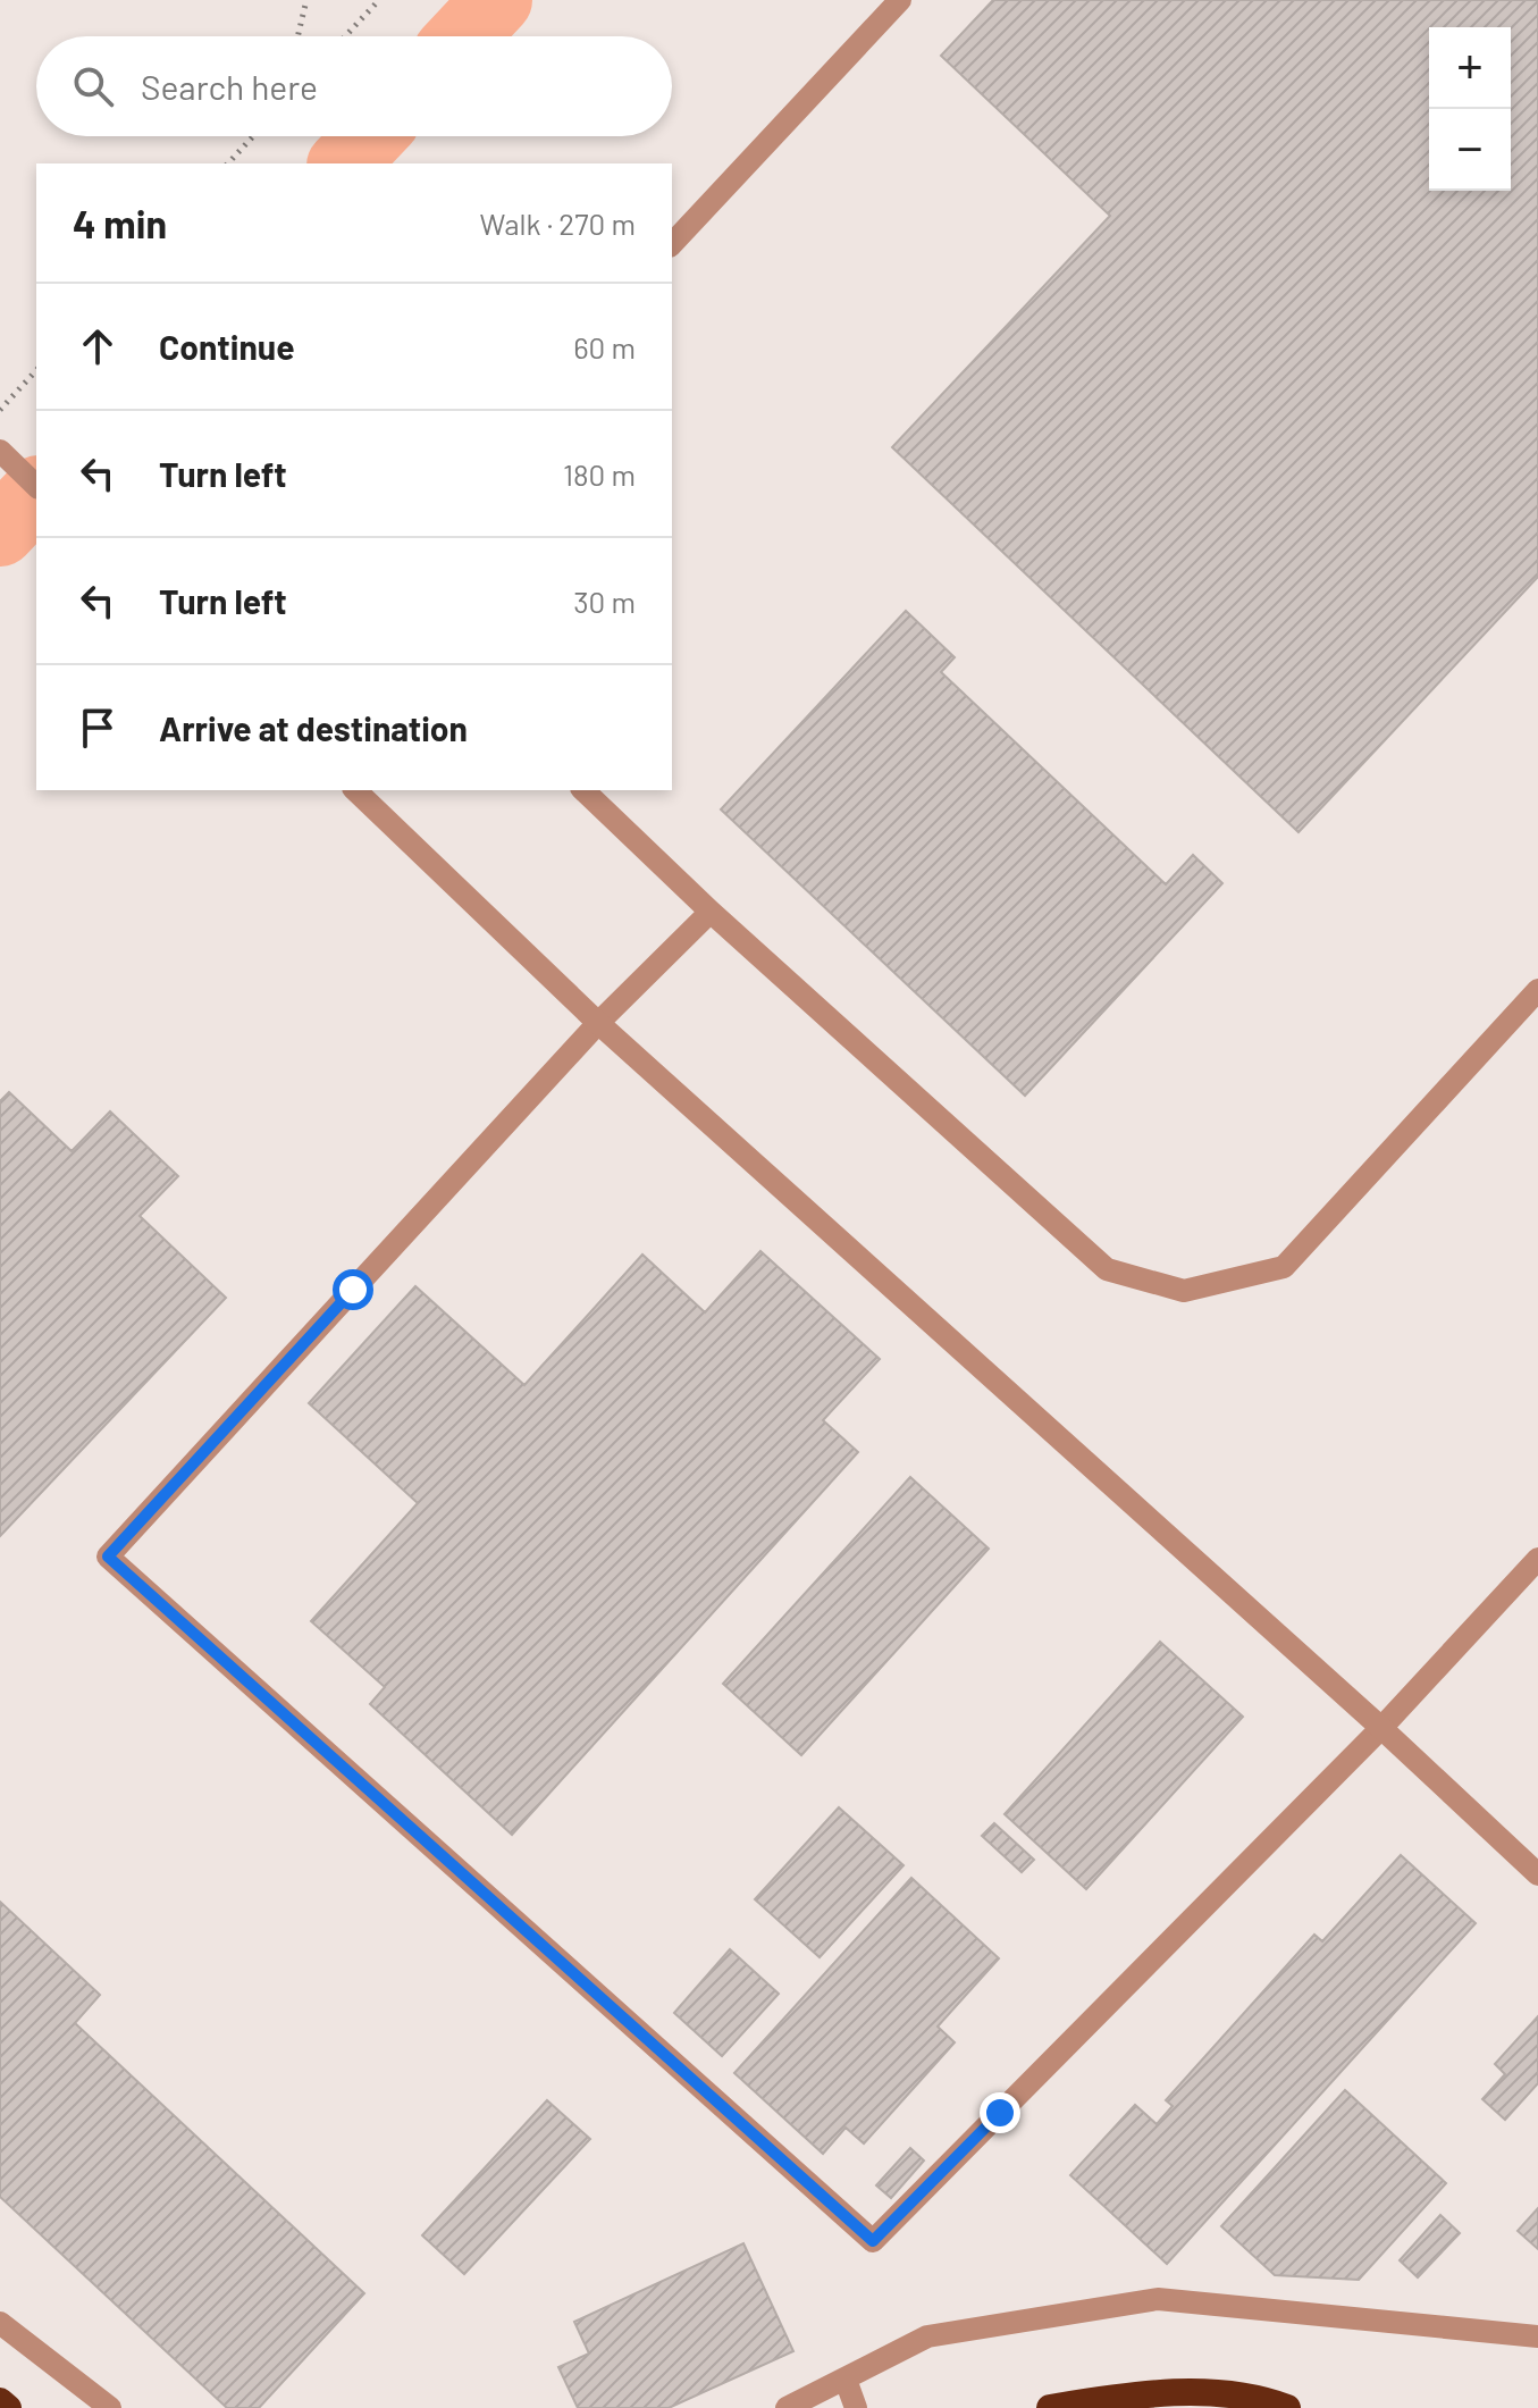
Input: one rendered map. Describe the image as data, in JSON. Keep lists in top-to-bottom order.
{
  "page": {
    "map_buttons": ["+", "−"],
    "search": "Search here",
    "heading": ["4 min", "Walk · 270 m"],
    "list": [
      ["Continue", "60 m"],
      ["Turn left", "180 m"],
      ["Turn left", "30 m"],
      "Arrive at destination"
    ]
  }
}
